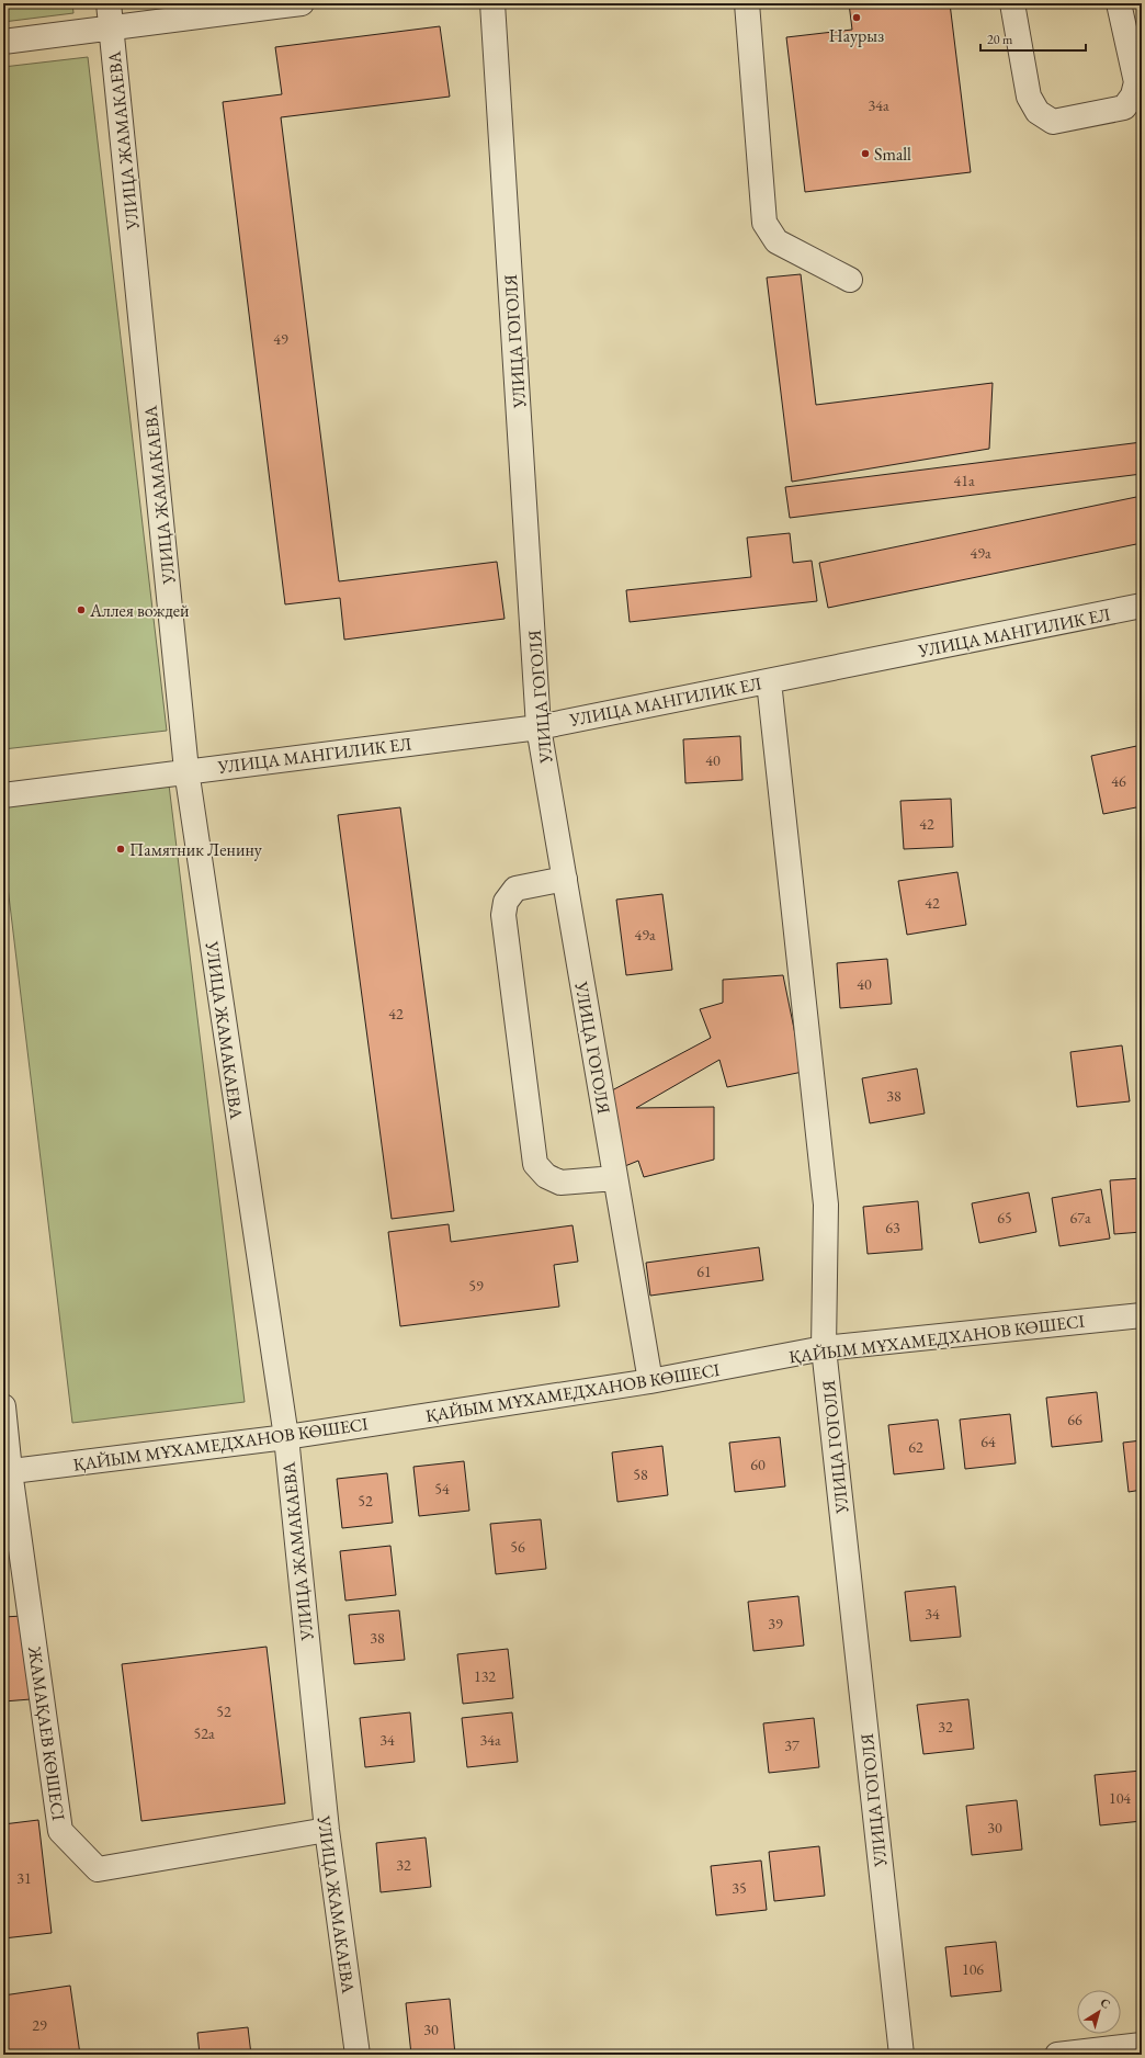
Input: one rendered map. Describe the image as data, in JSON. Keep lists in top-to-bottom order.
{
  "streets": {
    "street": [
      "УЛИЦА ЖАМАКАЕВА",
      "УЛИЦА ГОГОЛЯ",
      "УЛИЦА МАНГИЛИК ЕЛ",
      "ҚАЙЫМ МҰХАМЕДХАНОВ КӨШЕСІ",
      "ЖАМАҚАЕВ КӨШЕСІ"
    ]
  },
  "crossings": [
    ["УЛИЦА ЖАМАКАЕВА", "УЛИЦА МАНГИЛИК ЕЛ"],
    ["УЛИЦА ЖАМАКАЕВА", "ҚАЙЫМ МҰХАМЕДХАНОВ КӨШЕСІ"],
    ["УЛИЦА ЖАМАКАЕВА", "ЖАМАҚАЕВ КӨШЕСІ"],
    ["УЛИЦА ГОГОЛЯ", "УЛИЦА МАНГИЛИК ЕЛ"],
    ["УЛИЦА ГОГОЛЯ", "ҚАЙЫМ МҰХАМЕДХАНОВ КӨШЕСІ"],
    ["ҚАЙЫМ МҰХАМЕДХАНОВ КӨШЕСІ", "ЖАМАҚАЕВ КӨШЕСІ"]
  ],
  "places": [
    "Наурыз",
    "Small",
    "Аллея вождей",
    "Памятник Ленину"
  ],
  "house_numbers": [
    "34а",
    "49",
    "41а",
    "49а",
    "40",
    "46",
    "42",
    "42",
    "49а",
    "40",
    "42",
    "38",
    "65",
    "67а",
    "63",
    "61",
    "59",
    "66",
    "64",
    "62",
    "60",
    "58",
    "54",
    "52",
    "56",
    "34",
    "39",
    "38",
    "132",
    "52",
    "32",
    "52а",
    "34",
    "34а",
    "37",
    "104",
    "30",
    "32",
    "31",
    "35",
    "106",
    "29",
    "30"
  ],
  "scale_bar": "20 m",
  "north": "top right"
}
